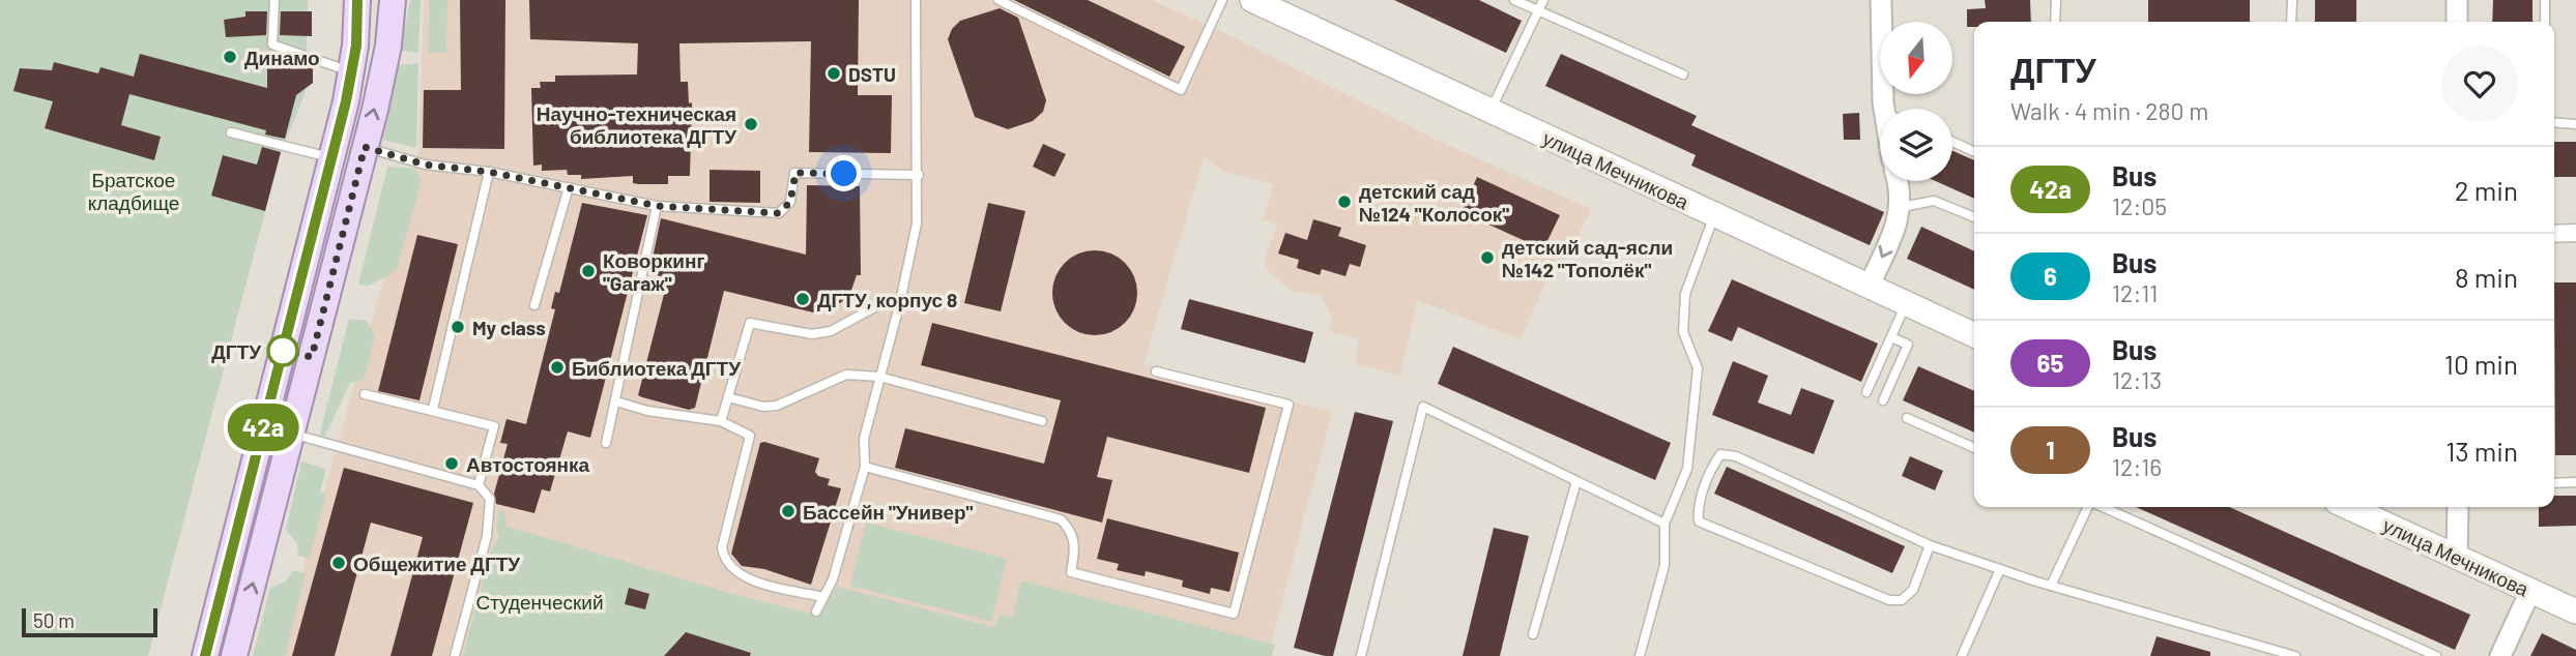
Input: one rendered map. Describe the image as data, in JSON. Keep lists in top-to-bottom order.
{
  "streets": {
    "main road": ["улица Мечникова"]
  },
  "parks": ["Братское кладбище", "Студенческий"],
  "places": [
    "Динамо",
    "DSTU",
    "Научно-техническая библиотека ДГТУ",
    "детский сад №124 \"Колосок\"",
    "детский сад-ясли №142 \"Тополёк\"",
    "Коворкинг \"Gаraж\"",
    "ДГТУ, корпус 8",
    "My class",
    "ДГТУ",
    "Библиотека ДГТУ",
    "Автостоянка",
    "Бассейн \"Универ\"",
    "Общежитие ДГТУ"
  ],
  "lines": ["bus line 42a"],
  "scale_bar": "50 m",
  "north": "bottom",
  "page": {
    "on_map": "42a",
    "heading": ["ДГТУ", "Walk · 4 min · 280 m"],
    "list": [
      {
        "mark": "42a",
        "name": "Bus",
        "note": "12:05",
        "value": "2 min"
      },
      {
        "mark": "6",
        "name": "Bus",
        "note": "12:11",
        "value": "8 min"
      },
      {
        "mark": "65",
        "name": "Bus",
        "note": "12:13",
        "value": "10 min"
      },
      {
        "mark": "1",
        "name": "Bus",
        "note": "12:16",
        "value": "13 min"
      }
    ],
    "scale": "50 m"
  }
}
